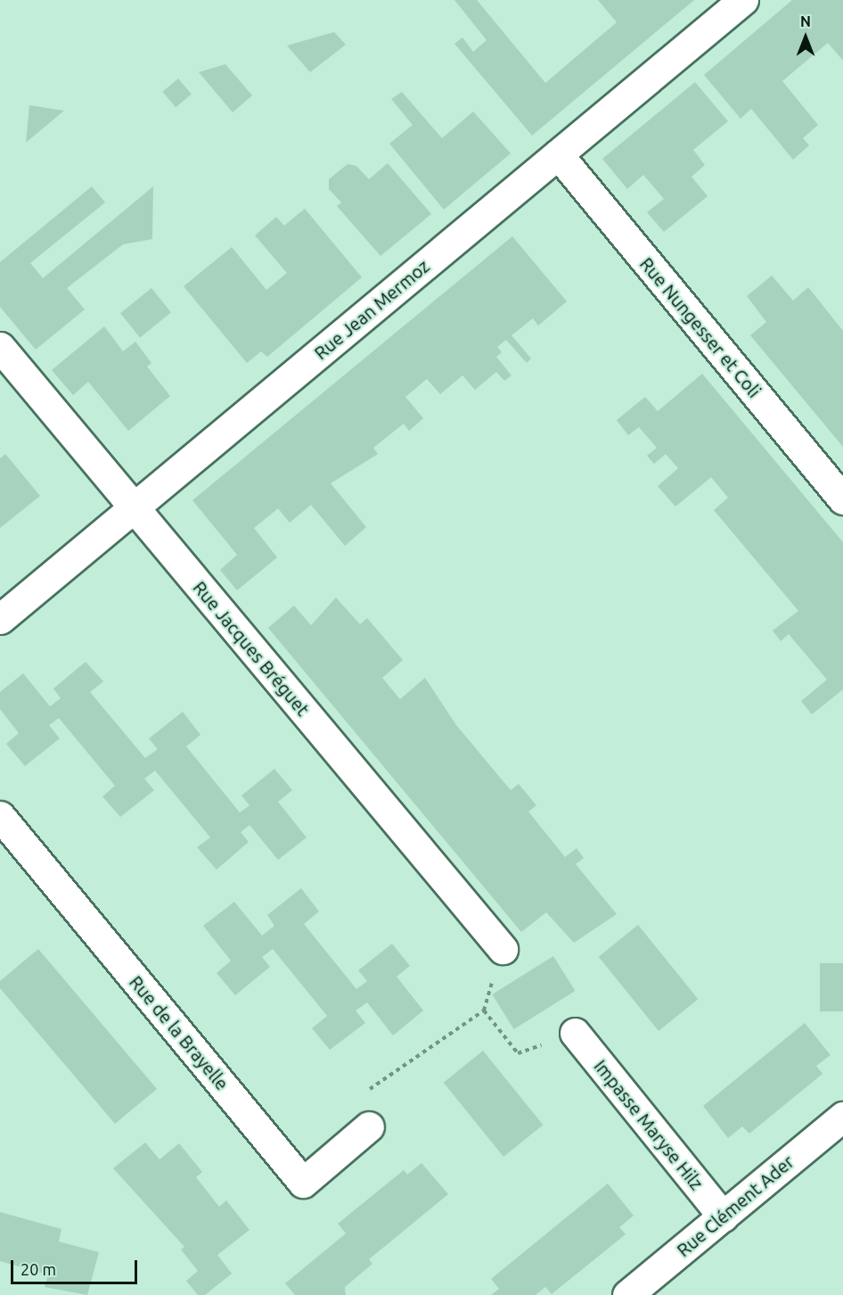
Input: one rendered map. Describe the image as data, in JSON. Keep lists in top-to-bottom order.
{
  "streets": {
    "street": [
      "Rue Jean Mermoz",
      "Rue Nungesser et Coli",
      "Rue Jacques Bréguet",
      "Rue de la Brayelle",
      "Impasse Maryse Hilz",
      "Rue Clément Ader"
    ]
  },
  "crossings": [
    ["Rue Jean Mermoz", "Rue Nungesser et Coli"],
    ["Rue Jean Mermoz", "Rue Jacques Bréguet"],
    ["Impasse Maryse Hilz", "Rue Clément Ader"]
  ],
  "scale_bar": "20 m",
  "north": "top"
}
